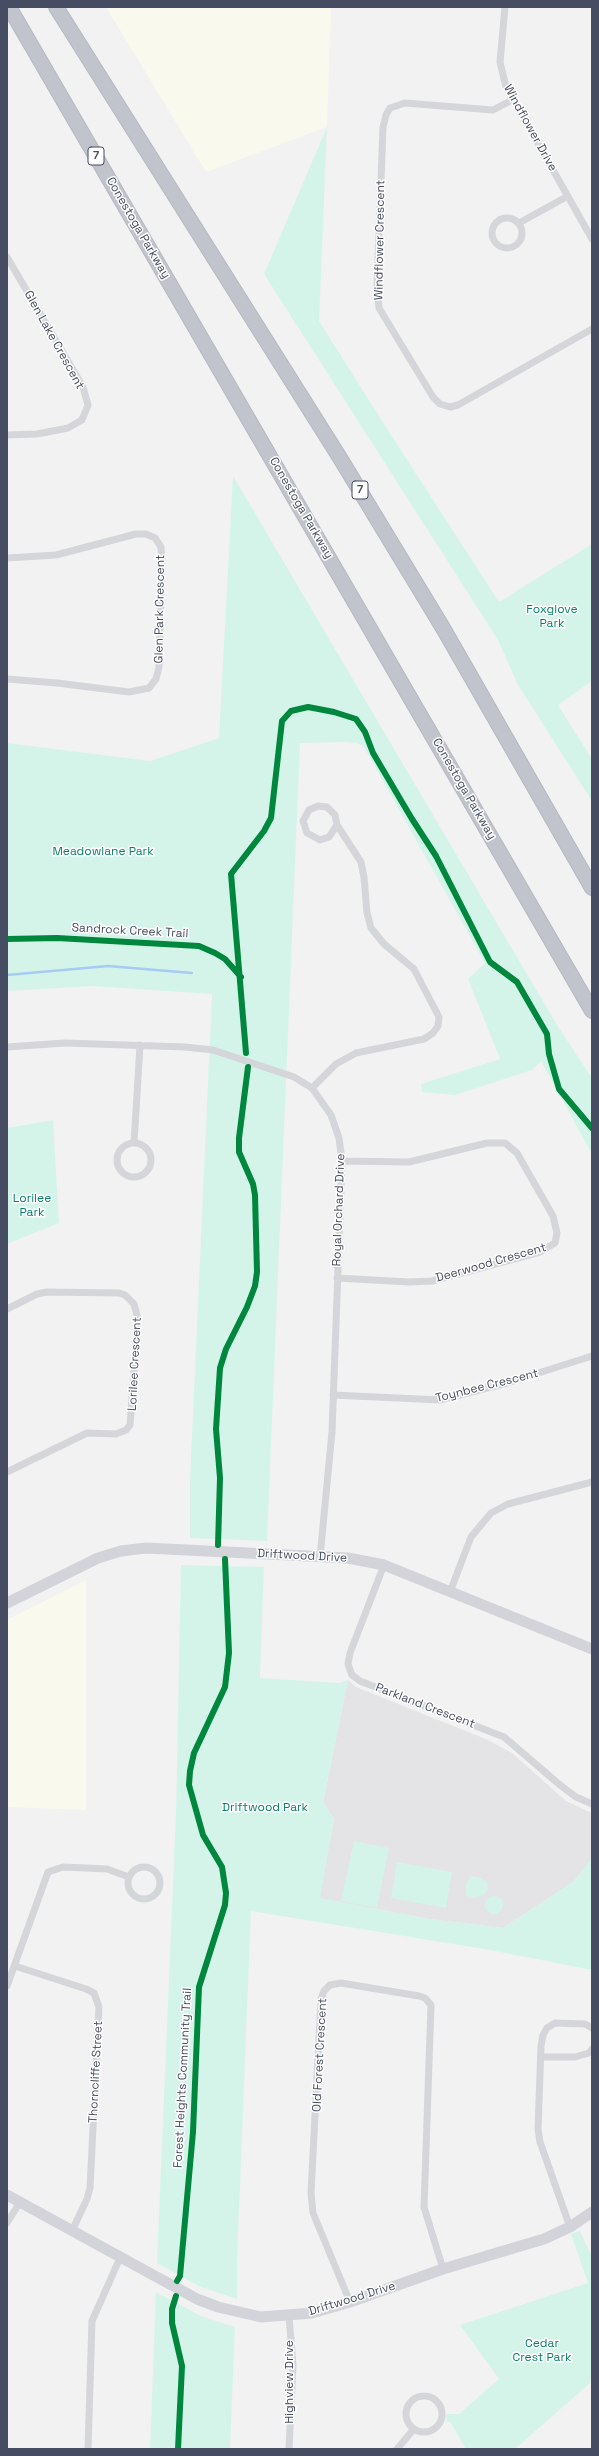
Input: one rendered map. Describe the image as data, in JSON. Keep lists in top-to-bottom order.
{
  "streets": {
    "highway": ["7", "Conestoga Parkway"],
    "street": [
      "Windflower Drive",
      "Windflower Crescent",
      "Glen Lake Crescent",
      "Glen Park Crescent",
      "Royal Orchard Drive",
      "Deerwood Crescent",
      "Lorilee Crescent",
      "Toynbee Crescent",
      "Driftwood Drive",
      "Parkland Crescent",
      "Old Forest Crescent",
      "Thorncliffe Street",
      "Highview Drive"
    ],
    "cycle path": ["Sandrock Creek Trail", "Forest Heights Community Trail"]
  },
  "crossings": [
    ["Windflower Drive", "Windflower Crescent"],
    ["Royal Orchard Drive", "Deerwood Crescent"],
    ["Royal Orchard Drive", "Toynbee Crescent"],
    ["Royal Orchard Drive", "Driftwood Drive"],
    ["Driftwood Drive", "Parkland Crescent"],
    ["Driftwood Drive", "Old Forest Crescent"],
    ["Driftwood Drive", "Thorncliffe Street"],
    ["Driftwood Drive", "Highview Drive"]
  ],
  "parks": [
    "Foxglove Park",
    "Meadowlane Park",
    "Lorilee Park",
    "Driftwood Park",
    "Cedar Crest Park"
  ]
}
